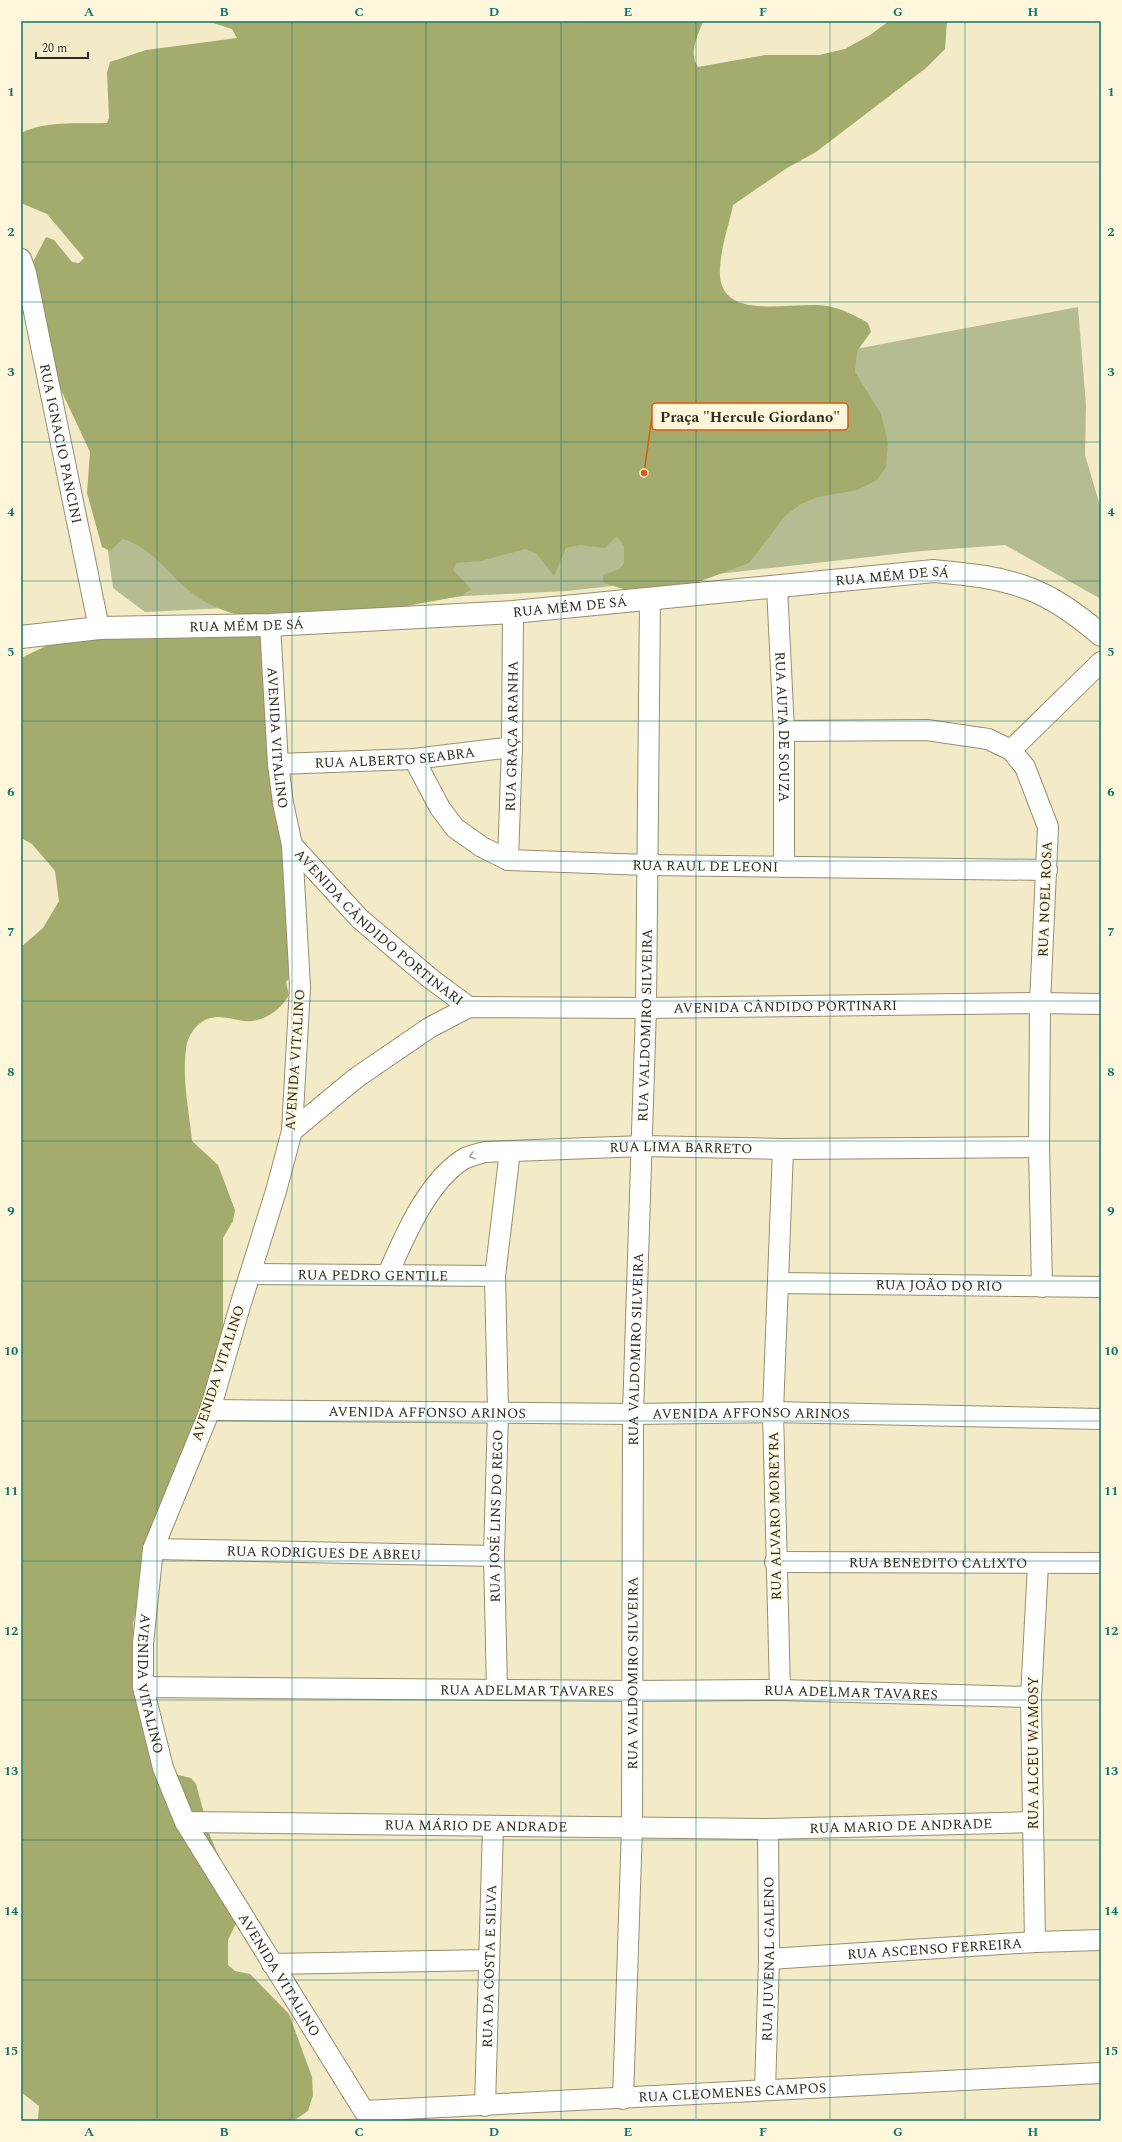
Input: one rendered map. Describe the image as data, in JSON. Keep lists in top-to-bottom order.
{
  "streets": {
    "street": [
      "RUA IGNACIO PANCINI",
      "RUA MÉM DE SÁ",
      "RUA AUTA DE SOUZA",
      "RUA GRAÇA ARANHA",
      "AVENIDA VITALINO",
      "RUA ALBERTO SEABRA",
      "RUA RAUL DE LEONI",
      "RUA NOEL ROSA",
      "AVENIDA CÂNDIDO PORTINARI",
      "RUA VALDOMIRO SILVEIRA",
      "RUA LIMA BARRETO",
      "RUA PEDRO GENTILE",
      "RUA JOÃO DO RIO",
      "AVENIDA AFFONSO ARINOS",
      "RUA JOSÉ LINS DO REGO",
      "RUA ALVARO MOREYRA",
      "RUA RODRIGUES DE ABREU",
      "RUA BENEDITO CALIXTO",
      "RUA ADELMAR TAVARES",
      "RUA ALCEU WAMOSY",
      "RUA MARIO DE ANDRADE",
      "RUA MÁRIO DE ANDRADE",
      "RUA ASCENSO FERREIRA",
      "RUA JUVENAL GALENO",
      "RUA DA COSTA E SILVA",
      "RUA CLEOMENES CAMPOS"
    ]
  },
  "crossings": [
    ["RUA IGNACIO PANCINI", "RUA MÉM DE SÁ"],
    ["RUA MÉM DE SÁ", "RUA AUTA DE SOUZA"],
    ["RUA MÉM DE SÁ", "RUA GRAÇA ARANHA"],
    ["RUA MÉM DE SÁ", "AVENIDA VITALINO"],
    ["RUA MÉM DE SÁ", "RUA VALDOMIRO SILVEIRA"],
    ["RUA AUTA DE SOUZA", "RUA RAUL DE LEONI"],
    ["RUA AUTA DE SOUZA", "RUA NOEL ROSA"],
    ["RUA GRAÇA ARANHA", "RUA ALBERTO SEABRA"],
    ["RUA GRAÇA ARANHA", "RUA RAUL DE LEONI"],
    ["AVENIDA VITALINO", "RUA ALBERTO SEABRA"],
    ["AVENIDA VITALINO", "AVENIDA CÂNDIDO PORTINARI"],
    ["AVENIDA VITALINO", "RUA PEDRO GENTILE"],
    ["AVENIDA VITALINO", "AVENIDA AFFONSO ARINOS"],
    ["AVENIDA VITALINO", "RUA RODRIGUES DE ABREU"],
    ["AVENIDA VITALINO", "RUA ADELMAR TAVARES"],
    ["AVENIDA VITALINO", "RUA MÁRIO DE ANDRADE"],
    ["AVENIDA VITALINO", "RUA CLEOMENES CAMPOS"],
    ["RUA ALBERTO SEABRA", "RUA RAUL DE LEONI"],
    ["RUA RAUL DE LEONI", "RUA NOEL ROSA"],
    ["RUA RAUL DE LEONI", "RUA VALDOMIRO SILVEIRA"],
    ["RUA NOEL ROSA", "AVENIDA CÂNDIDO PORTINARI"],
    ["RUA NOEL ROSA", "RUA LIMA BARRETO"],
    ["RUA NOEL ROSA", "RUA JOÃO DO RIO"],
    ["AVENIDA CÂNDIDO PORTINARI", "RUA VALDOMIRO SILVEIRA"],
    ["RUA VALDOMIRO SILVEIRA", "RUA LIMA BARRETO"],
    ["RUA VALDOMIRO SILVEIRA", "AVENIDA AFFONSO ARINOS"],
    ["RUA VALDOMIRO SILVEIRA", "RUA ADELMAR TAVARES"],
    ["RUA VALDOMIRO SILVEIRA", "RUA MÁRIO DE ANDRADE"],
    ["RUA VALDOMIRO SILVEIRA", "RUA CLEOMENES CAMPOS"],
    ["RUA LIMA BARRETO", "RUA PEDRO GENTILE"],
    ["RUA LIMA BARRETO", "RUA JOSÉ LINS DO REGO"],
    ["RUA LIMA BARRETO", "RUA ALVARO MOREYRA"],
    ["RUA PEDRO GENTILE", "RUA JOSÉ LINS DO REGO"],
    ["RUA JOÃO DO RIO", "RUA ALVARO MOREYRA"],
    ["AVENIDA AFFONSO ARINOS", "RUA JOSÉ LINS DO REGO"],
    ["AVENIDA AFFONSO ARINOS", "RUA ALVARO MOREYRA"],
    ["RUA JOSÉ LINS DO REGO", "RUA RODRIGUES DE ABREU"],
    ["RUA JOSÉ LINS DO REGO", "RUA ADELMAR TAVARES"],
    ["RUA ALVARO MOREYRA", "RUA BENEDITO CALIXTO"],
    ["RUA ALVARO MOREYRA", "RUA ADELMAR TAVARES"],
    ["RUA BENEDITO CALIXTO", "RUA ALCEU WAMOSY"],
    ["RUA ADELMAR TAVARES", "RUA ALCEU WAMOSY"],
    ["RUA ALCEU WAMOSY", "RUA MARIO DE ANDRADE"],
    ["RUA ALCEU WAMOSY", "RUA ASCENSO FERREIRA"],
    ["RUA MARIO DE ANDRADE", "RUA MÁRIO DE ANDRADE"],
    ["RUA MARIO DE ANDRADE", "RUA JUVENAL GALENO"],
    ["RUA MÁRIO DE ANDRADE", "RUA JUVENAL GALENO"],
    ["RUA MÁRIO DE ANDRADE", "RUA DA COSTA E SILVA"],
    ["RUA ASCENSO FERREIRA", "RUA JUVENAL GALENO"],
    ["RUA JUVENAL GALENO", "RUA CLEOMENES CAMPOS"],
    ["RUA DA COSTA E SILVA", "RUA CLEOMENES CAMPOS"]
  ],
  "places": ["Praça \"Hercule Giordano\""],
  "scale_bar": "20 m",
  "grid": {
    "columns": [
      "A",
      "B",
      "C",
      "D",
      "E",
      "F",
      "G",
      "H"
    ],
    "rows": [
      "1",
      "2",
      "3",
      "4",
      "5",
      "6",
      "7",
      "8",
      "9",
      "10",
      "11",
      "12",
      "13",
      "14",
      "15"
    ]
  }
}
